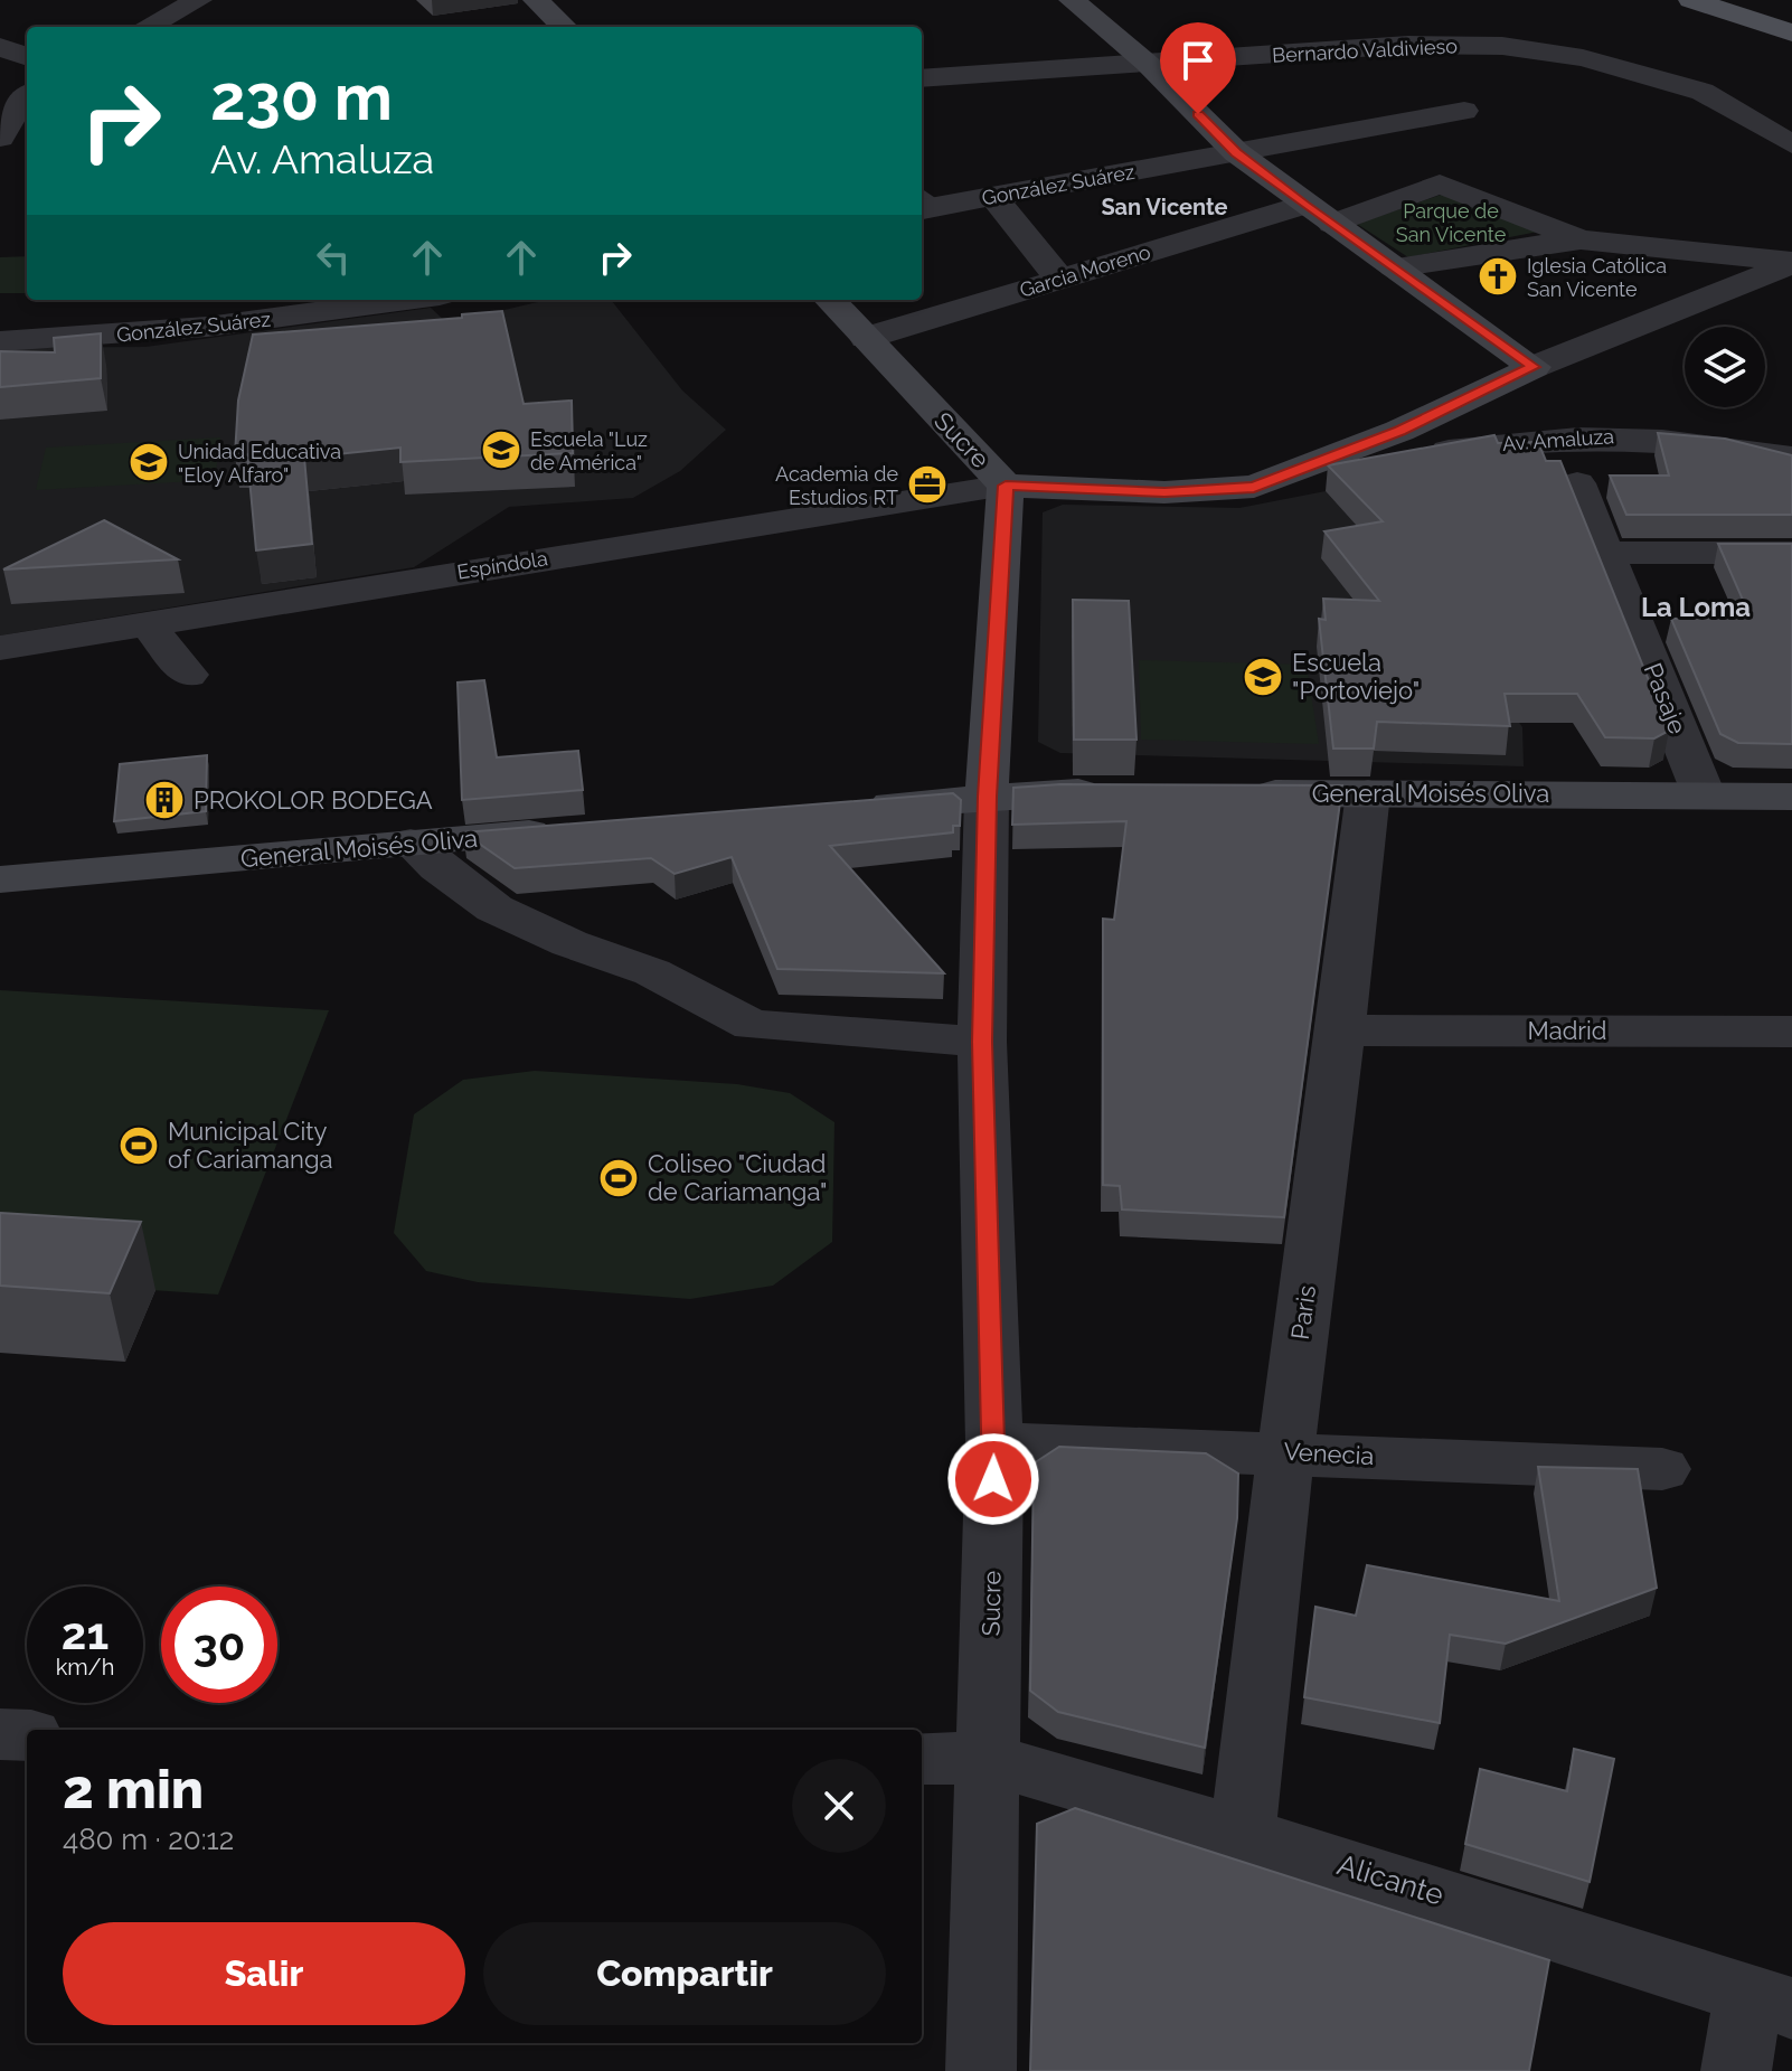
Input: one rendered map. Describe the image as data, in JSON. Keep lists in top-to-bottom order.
{
  "streets": {
    "main road": ["Sucre", "Av. Amaluza", "General Moisés Oliva"],
    "street": [
      "Bernardo Valdivieso",
      "González Suárez",
      "Garcia Moreno",
      "Espíndola",
      "Pasaje",
      "Madrid",
      "Paris",
      "Venecia",
      "Alicante"
    ]
  },
  "crossings": [
    ["Garcia Moreno", "Sucre"],
    ["Sucre", "Av. Amaluza"],
    ["Sucre", "Espíndola"],
    ["Sucre", "Venecia"],
    ["Sucre", "Alicante"],
    ["Av. Amaluza", "Espíndola"],
    ["Pasaje", "General Moisés Oliva"],
    ["General Moisés Oliva", "Paris"],
    ["Madrid", "Paris"],
    ["Paris", "Venecia"],
    ["Paris", "Alicante"]
  ],
  "districts": ["San Vicente", "La Loma"],
  "parks": ["Parque de San Vicente"],
  "places": {
    "church": ["Iglesia Católica San Vicente"],
    "school or university": ["Escuela \"Luz de América\"", "Unidad Educativa \"Eloy Alfaro\"", "Escuela \"Portoviejo\""],
    "office": ["Academia de Estudios RT"],
    "building": ["PROKOLOR BODEGA"],
    "sports": ["Municipal City of Cariamanga", "Coliseo \"Ciudad de Cariamanga\""]
  },
  "page": {
    "turn": ["230 m", "Av. Amaluza"],
    "speed": "21 km/h",
    "limit": "30",
    "heading": ["2 min", "480 m · 20:12"],
    "buttons": ["Salir", "Compartir"]
  }
}
